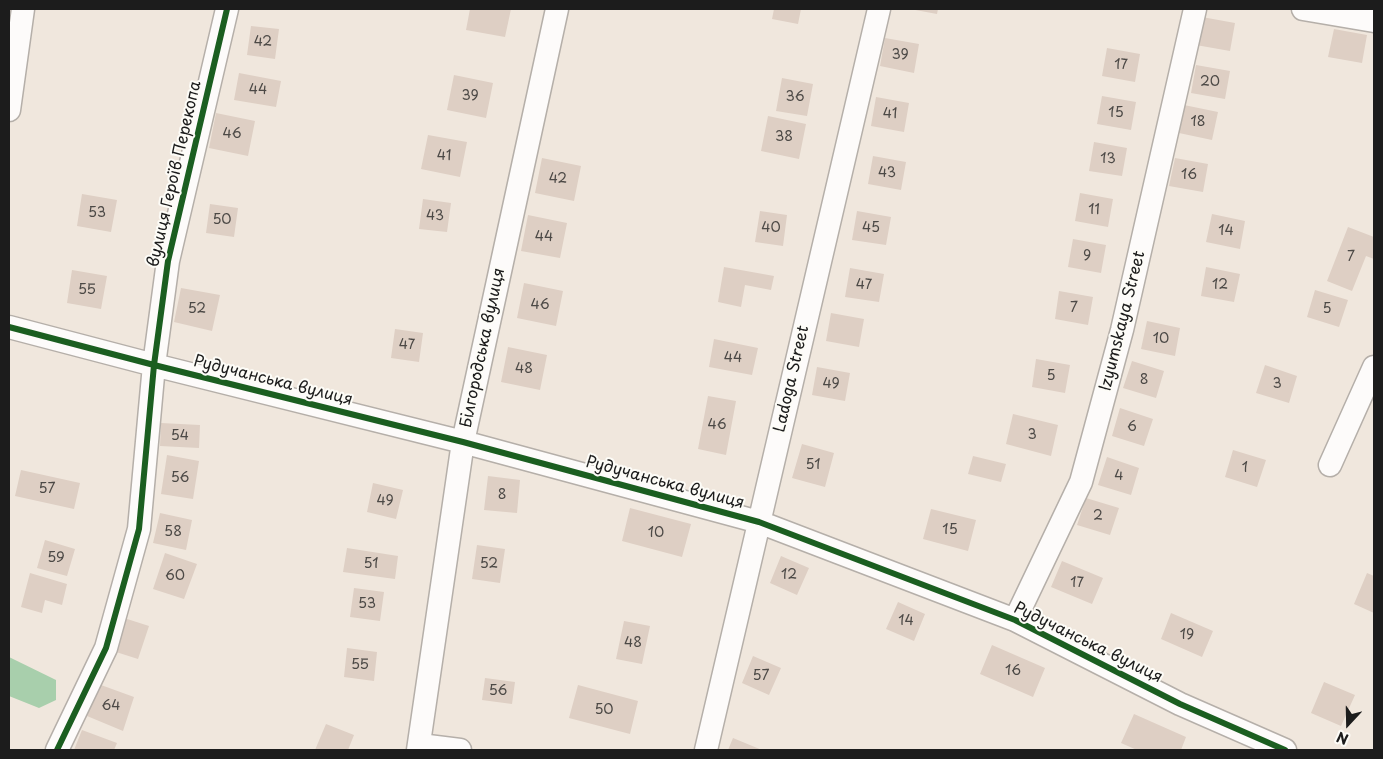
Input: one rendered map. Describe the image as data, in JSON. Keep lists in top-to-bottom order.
{
  "streets": {
    "street": [
      "вулиця Героїв Перекопа",
      "Izyumskaya Street",
      "Білгородська вулиця",
      "Ladoga Street",
      "Рудучанська вулиця"
    ]
  },
  "crossings": [
    ["вулиця Героїв Перекопа", "Рудучанська вулиця"],
    ["Izyumskaya Street", "Рудучанська вулиця"],
    ["Білгородська вулиця", "Рудучанська вулиця"],
    ["Ladoga Street", "Рудучанська вулиця"]
  ],
  "house_numbers": [
    "42",
    "39",
    "17",
    "20",
    "44",
    "39",
    "36",
    "15",
    "41",
    "18",
    "46",
    "38",
    "41",
    "13",
    "43",
    "16",
    "42",
    "11",
    "53",
    "43",
    "50",
    "40",
    "45",
    "14",
    "44",
    "9",
    "7",
    "47",
    "12",
    "55",
    "46",
    "7",
    "52",
    "5",
    "10",
    "47",
    "44",
    "48",
    "5",
    "8",
    "49",
    "3",
    "46",
    "6",
    "3",
    "54",
    "51",
    "1",
    "4",
    "56",
    "57",
    "8",
    "49",
    "2",
    "15",
    "58",
    "10",
    "59",
    "51",
    "52",
    "12",
    "60",
    "17",
    "53",
    "14",
    "19",
    "48",
    "55",
    "16",
    "57",
    "56",
    "64",
    "50"
  ],
  "north": "bottom"
}
